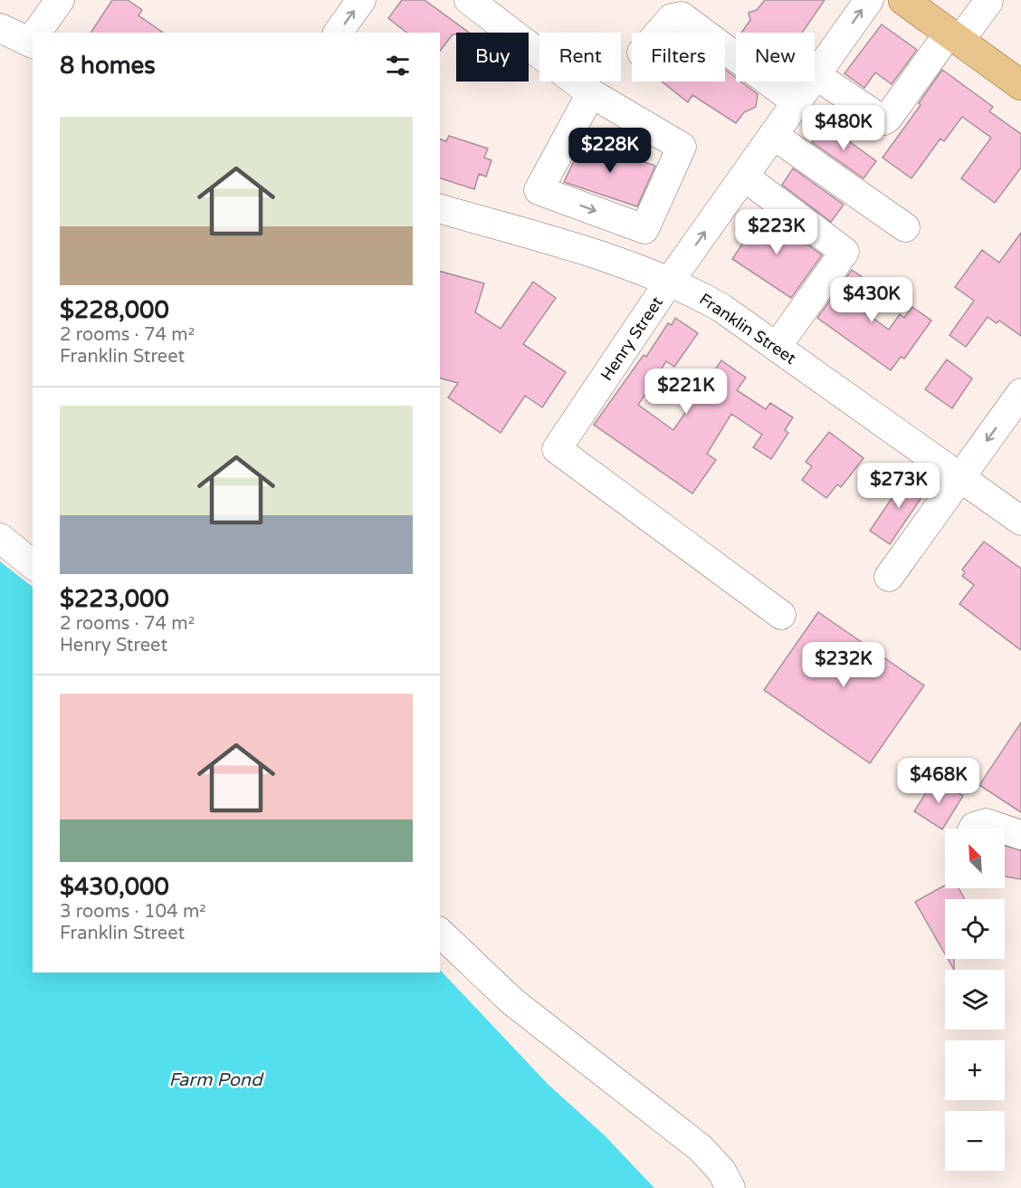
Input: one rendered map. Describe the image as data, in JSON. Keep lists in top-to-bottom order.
{
  "streets": {
    "street": ["Franklin Street", "Henry Street"]
  },
  "crossings": [
    ["Franklin Street", "Henry Street"]
  ],
  "water": ["Farm Pond"],
  "north": "top left",
  "page": {
    "chip": [
      "Buy",
      "Rent",
      "Filters",
      "New"
    ],
    "heading": "8 homes",
    "list": [
      {
        "name": "$228,000",
        "note": "2 rooms · 74 m² · Franklin Street"
      },
      {
        "name": "$223,000",
        "note": "2 rooms · 74 m² · Henry Street"
      },
      {
        "name": "$430,000",
        "note": "3 rooms · 104 m² · Franklin Street"
      }
    ],
    "price": [
      "$480K",
      "$228K",
      "$223K",
      "$430K",
      "$221K",
      "$273K",
      "$232K",
      "$468K"
    ],
    "map_buttons": ["+", "−"]
  }
}
